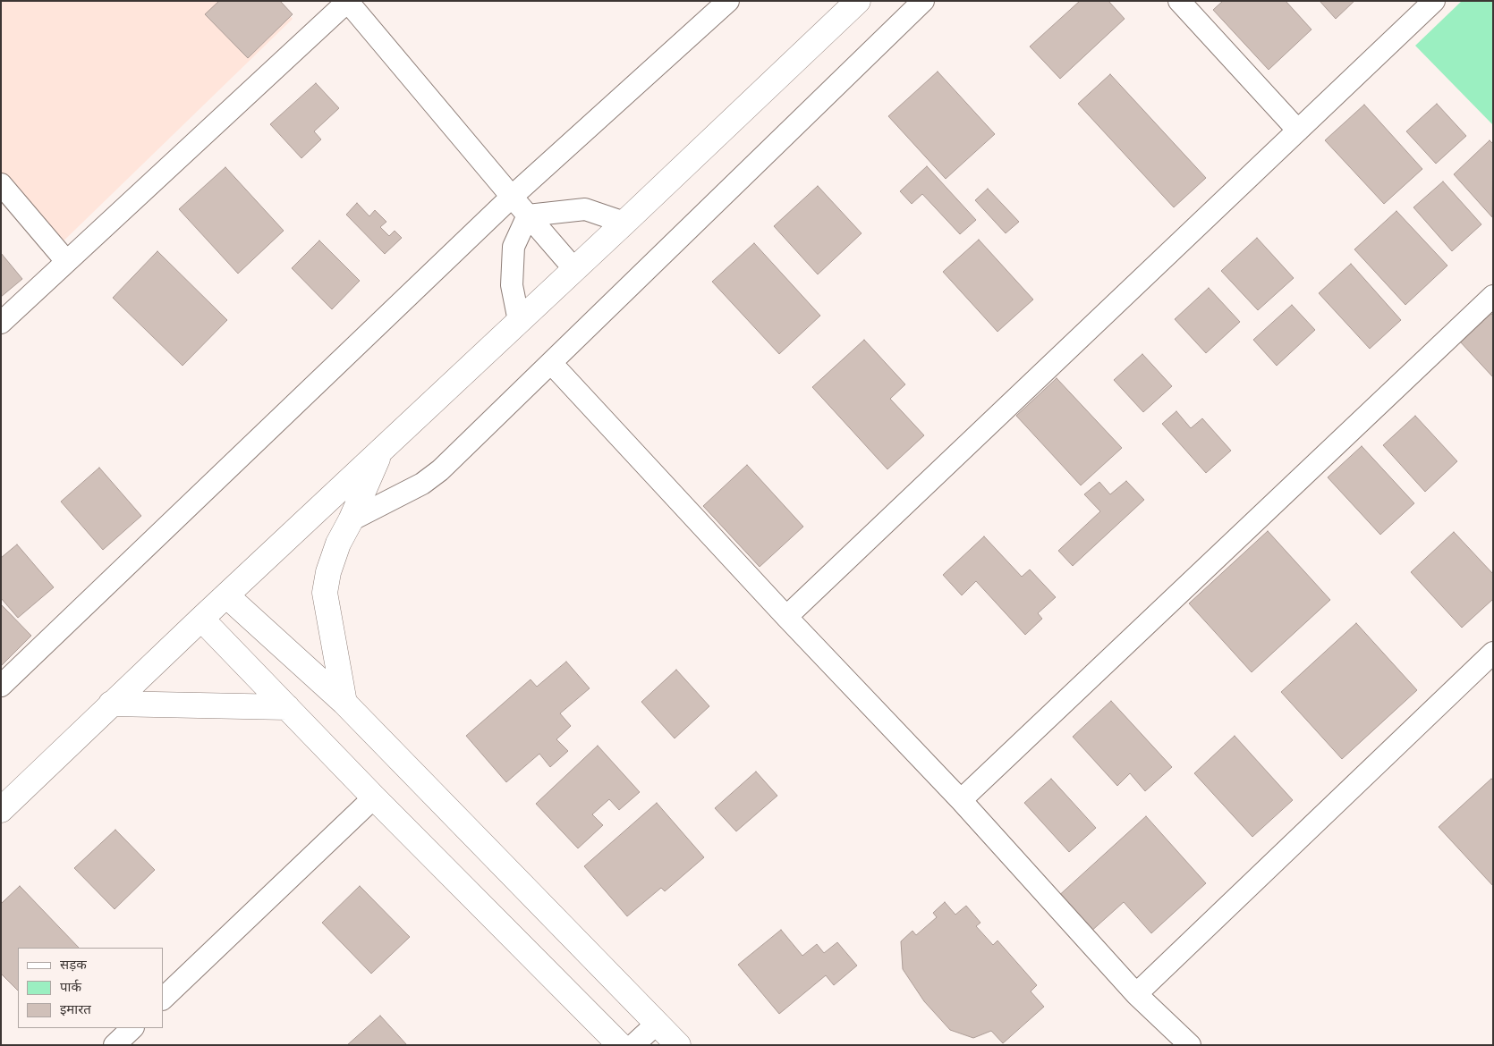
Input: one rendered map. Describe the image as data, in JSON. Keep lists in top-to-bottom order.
{
  "legend": ["सड़क", "पार्क", "इमारत"]
}
